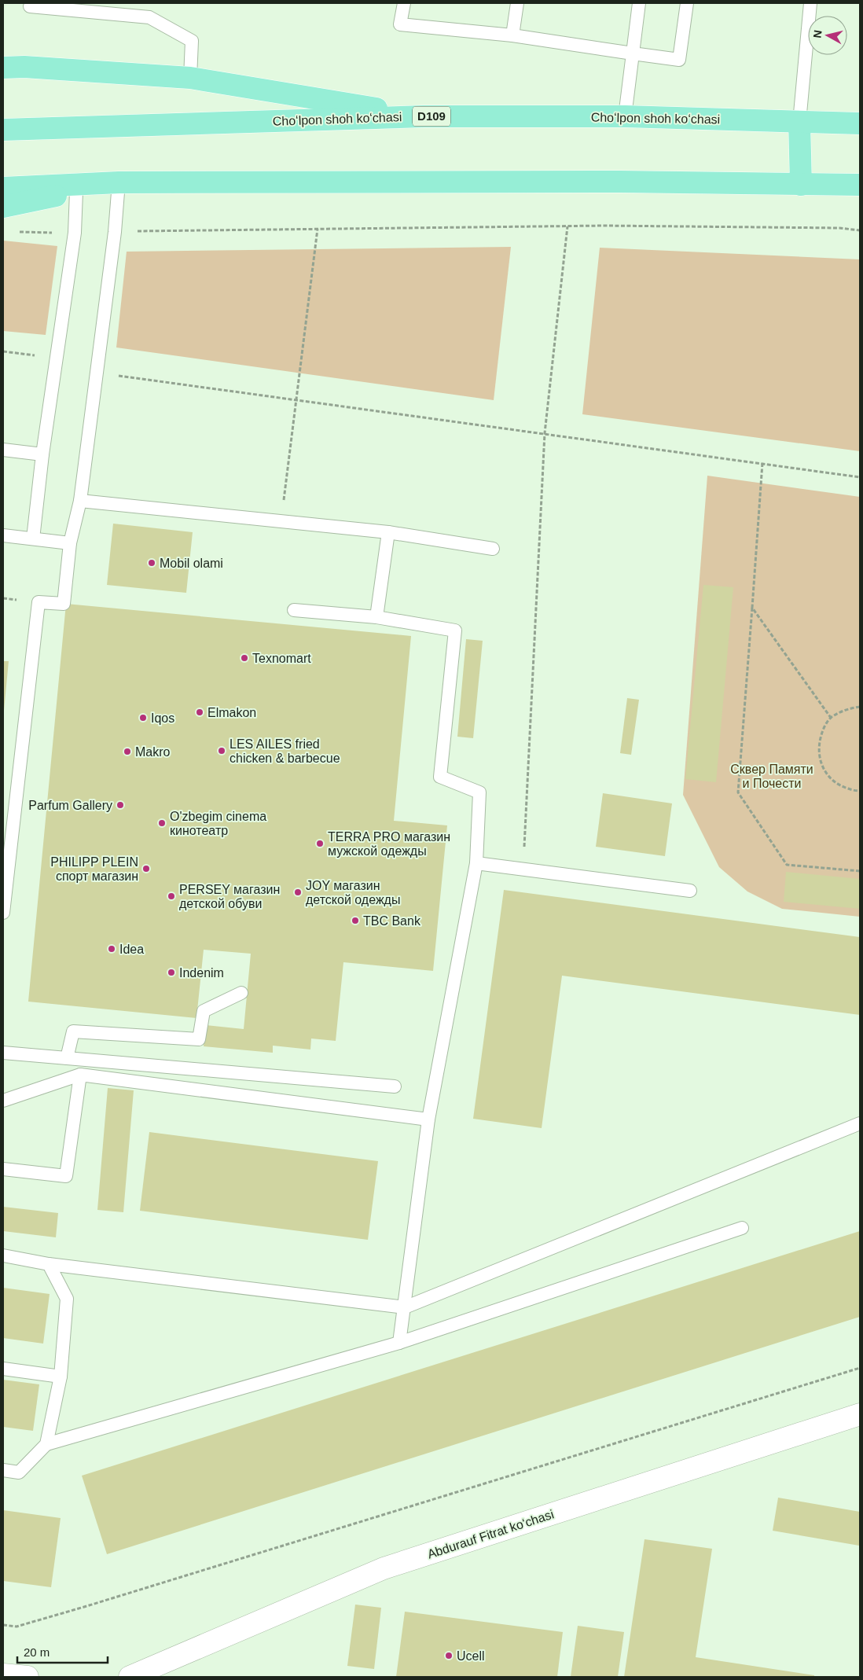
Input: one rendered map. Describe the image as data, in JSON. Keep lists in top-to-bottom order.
{
  "streets": {
    "main road": ["D109", "Choʻlpon shoh koʻchasi", "Abdurauf Fitrat koʻchasi"]
  },
  "parks": ["Сквер Памяти и Почести"],
  "places": [
    "Mobil olami",
    "Texnomart",
    "Elmakon",
    "Iqos",
    "LES AILES fried chicken & barbecue",
    "Makro",
    "Parfum Gallery",
    "O'zbegim cinema кинотеатр",
    "TERRA PRO магазин мужской одежды",
    "PHILIPP PLEIN спорт магазин",
    "JOY магазин детской одежды",
    "PERSEY магазин детской обуви",
    "TBC Bank",
    "Idea",
    "Indenim",
    "Ucell"
  ],
  "scale_bar": "20 m",
  "north": "left"
}
